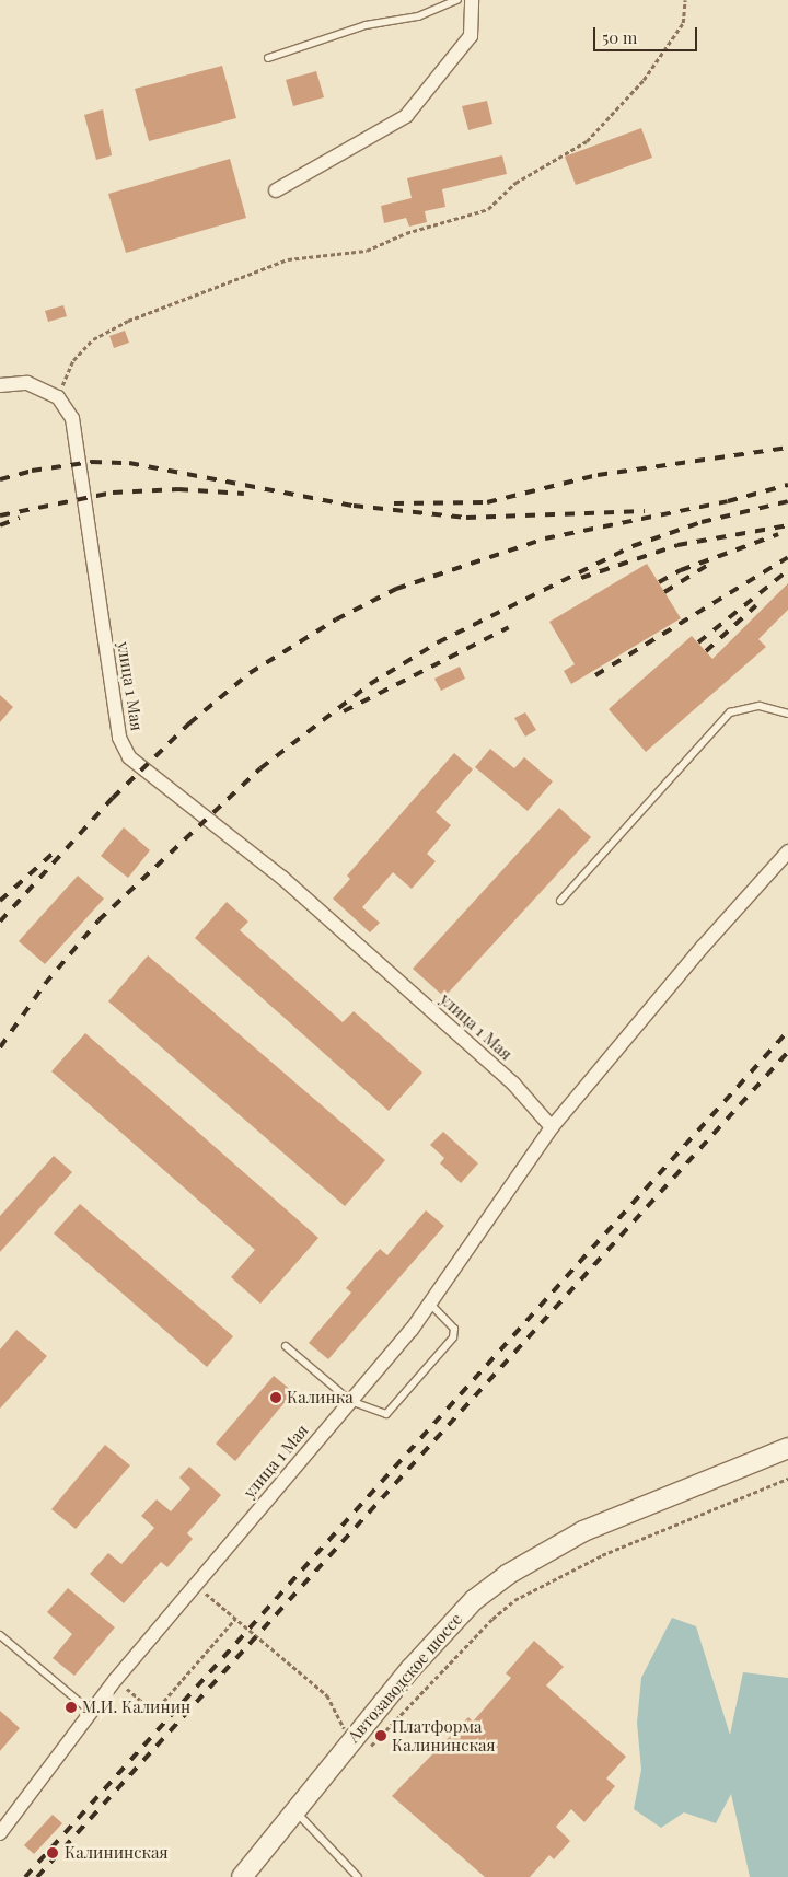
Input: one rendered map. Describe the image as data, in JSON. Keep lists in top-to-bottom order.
{
  "streets": {
    "main road": ["Автозаводское шоссе"],
    "street": ["улица 1 Мая"]
  },
  "places": [
    "Калинка",
    "М.И. Калинин",
    "Платформа Калининская",
    "Калининская"
  ],
  "scale_bar": "50 m"
}
